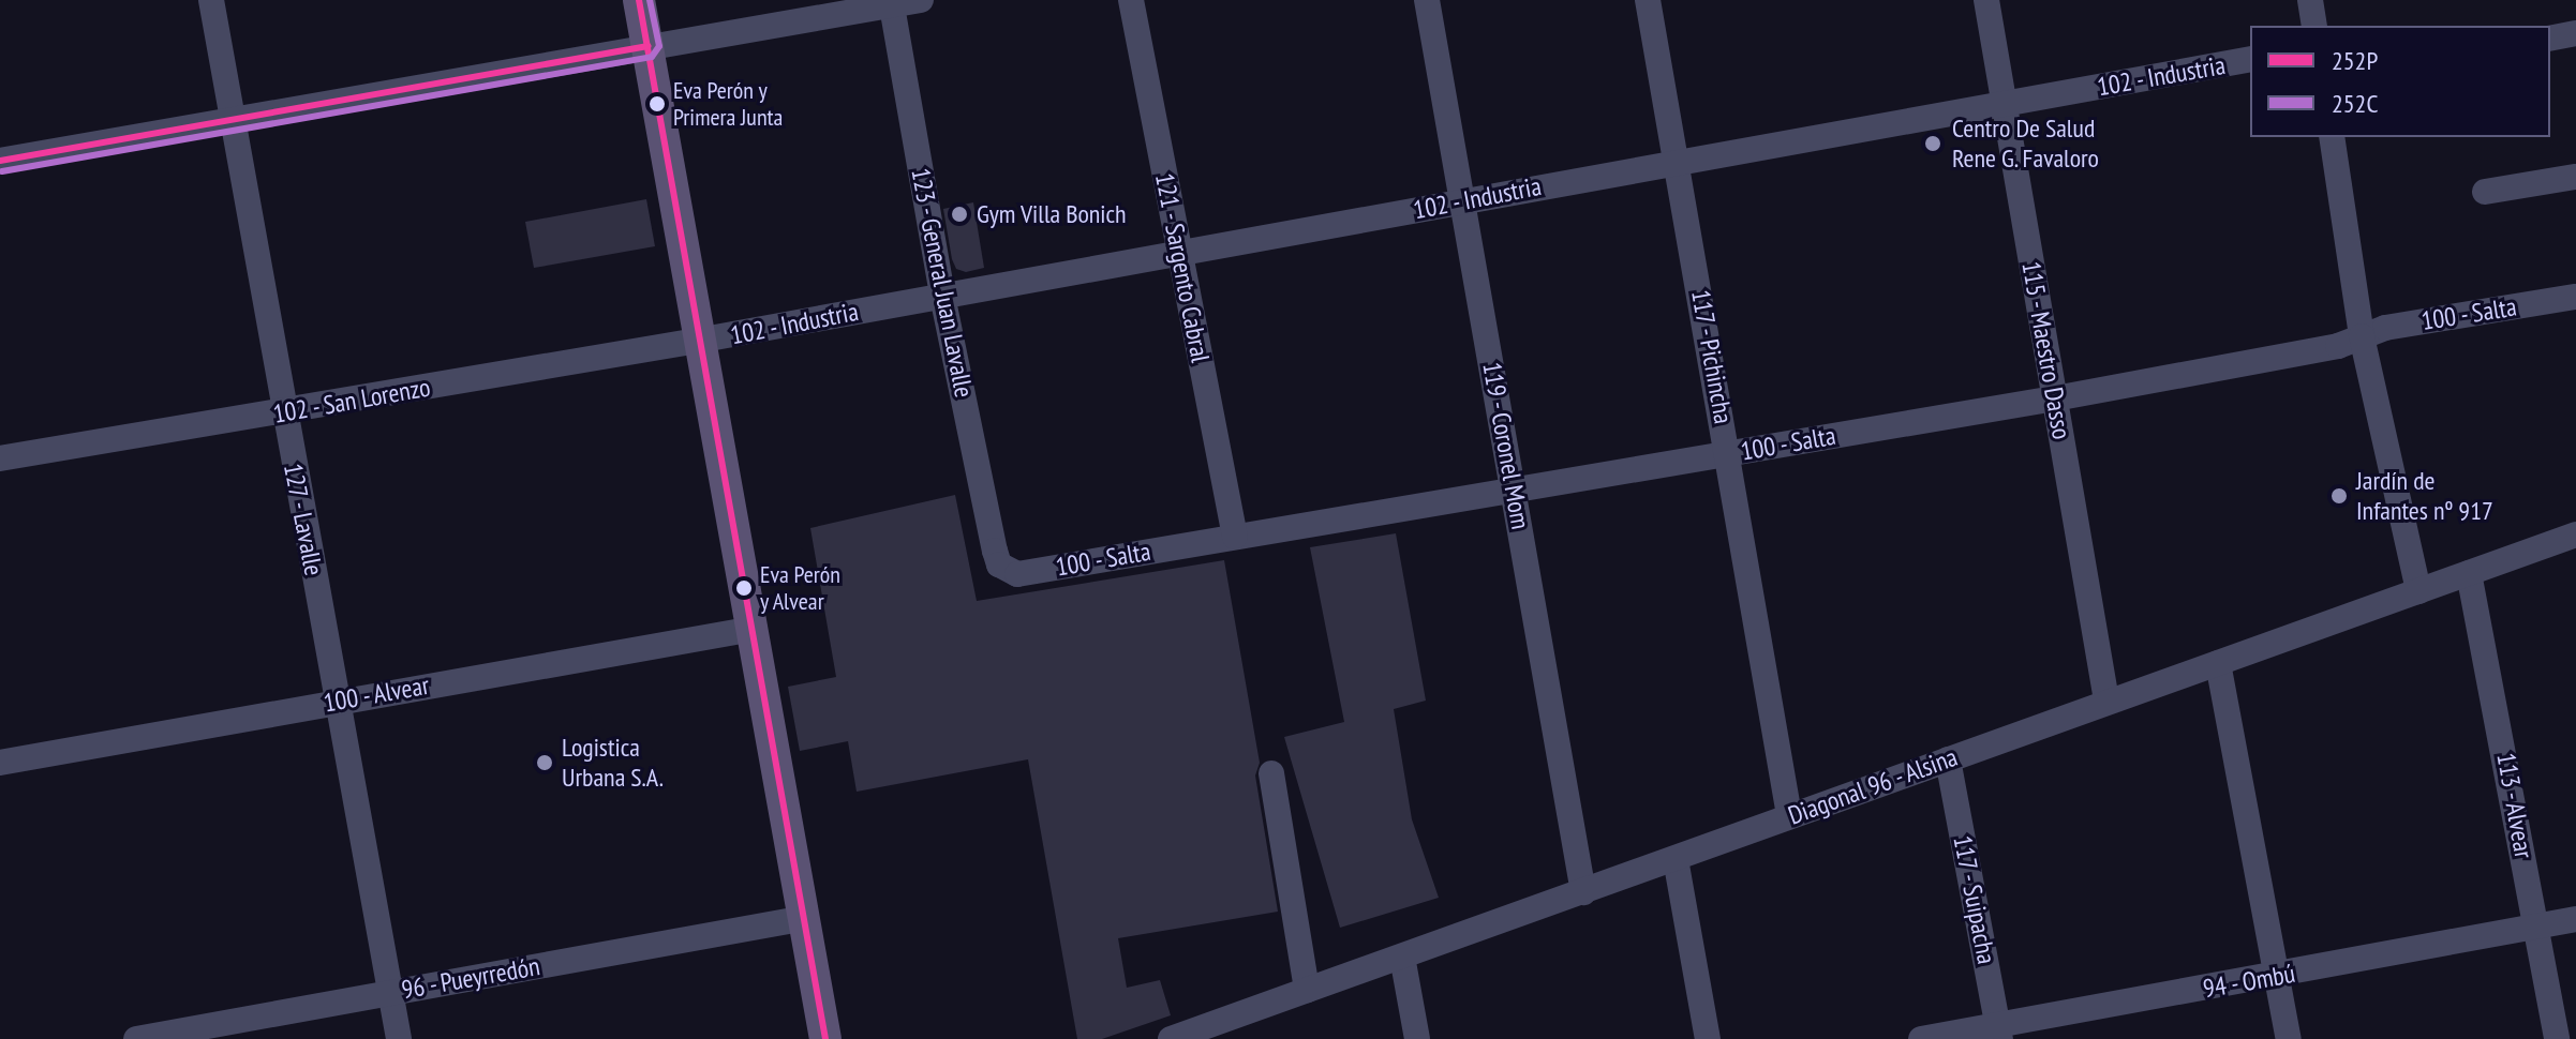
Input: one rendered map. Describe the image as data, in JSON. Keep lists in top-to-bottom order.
{
  "streets": {
    "street": [
      "102 - Industria",
      "121 - Sargento Cabral",
      "123 - General Juan Lavalle",
      "100 - Salta",
      "115 - Maestro Dasso",
      "117 - Pichincha",
      "102 - San Lorenzo",
      "119 - Coronel Mom",
      "127 - Lavalle",
      "100 - Alvear",
      "Diagonal 96 - Alsina",
      "113 - Alvear",
      "117 - Suipacha",
      "96 - Pueyrredón",
      "94 - Ombú"
    ]
  },
  "crossings": [
    ["102 - Industria", "121 - Sargento Cabral"],
    ["102 - Industria", "123 - General Juan Lavalle"],
    ["102 - Industria", "115 - Maestro Dasso"],
    ["102 - Industria", "117 - Pichincha"],
    ["102 - Industria", "102 - San Lorenzo"],
    ["102 - Industria", "119 - Coronel Mom"],
    ["121 - Sargento Cabral", "100 - Salta"],
    ["123 - General Juan Lavalle", "100 - Salta"],
    ["100 - Salta", "115 - Maestro Dasso"],
    ["100 - Salta", "117 - Pichincha"],
    ["100 - Salta", "119 - Coronel Mom"],
    ["115 - Maestro Dasso", "Diagonal 96 - Alsina"],
    ["117 - Pichincha", "Diagonal 96 - Alsina"],
    ["102 - San Lorenzo", "127 - Lavalle"],
    ["119 - Coronel Mom", "Diagonal 96 - Alsina"],
    ["127 - Lavalle", "100 - Alvear"],
    ["127 - Lavalle", "96 - Pueyrredón"],
    ["Diagonal 96 - Alsina", "113 - Alvear"],
    ["Diagonal 96 - Alsina", "117 - Suipacha"],
    ["113 - Alvear", "94 - Ombú"],
    ["117 - Suipacha", "94 - Ombú"]
  ],
  "places": [
    "Eva Perón y Primera Junta",
    "Centro De Salud Rene G. Favaloro",
    "Gym Villa Bonich",
    "Jardín de Infantes nº 917",
    "Eva Perón y Alvear",
    "Logistica Urbana S.A."
  ],
  "lines": ["transit line 252P", "transit line 252C"],
  "legend": ["252P", "252C"]
}
